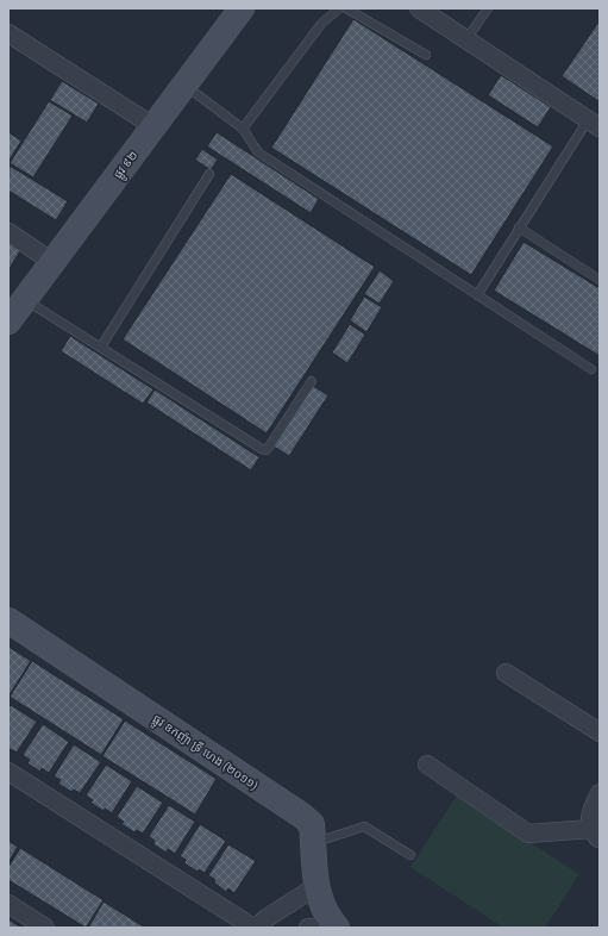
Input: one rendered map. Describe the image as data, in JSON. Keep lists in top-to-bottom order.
{
  "streets": {
    "main road": ["ផ្លូវ ៩២", "ផ្លូវ ឧកញ៉ា ទ្រី ហេង (២០១១)"]
  }
}
